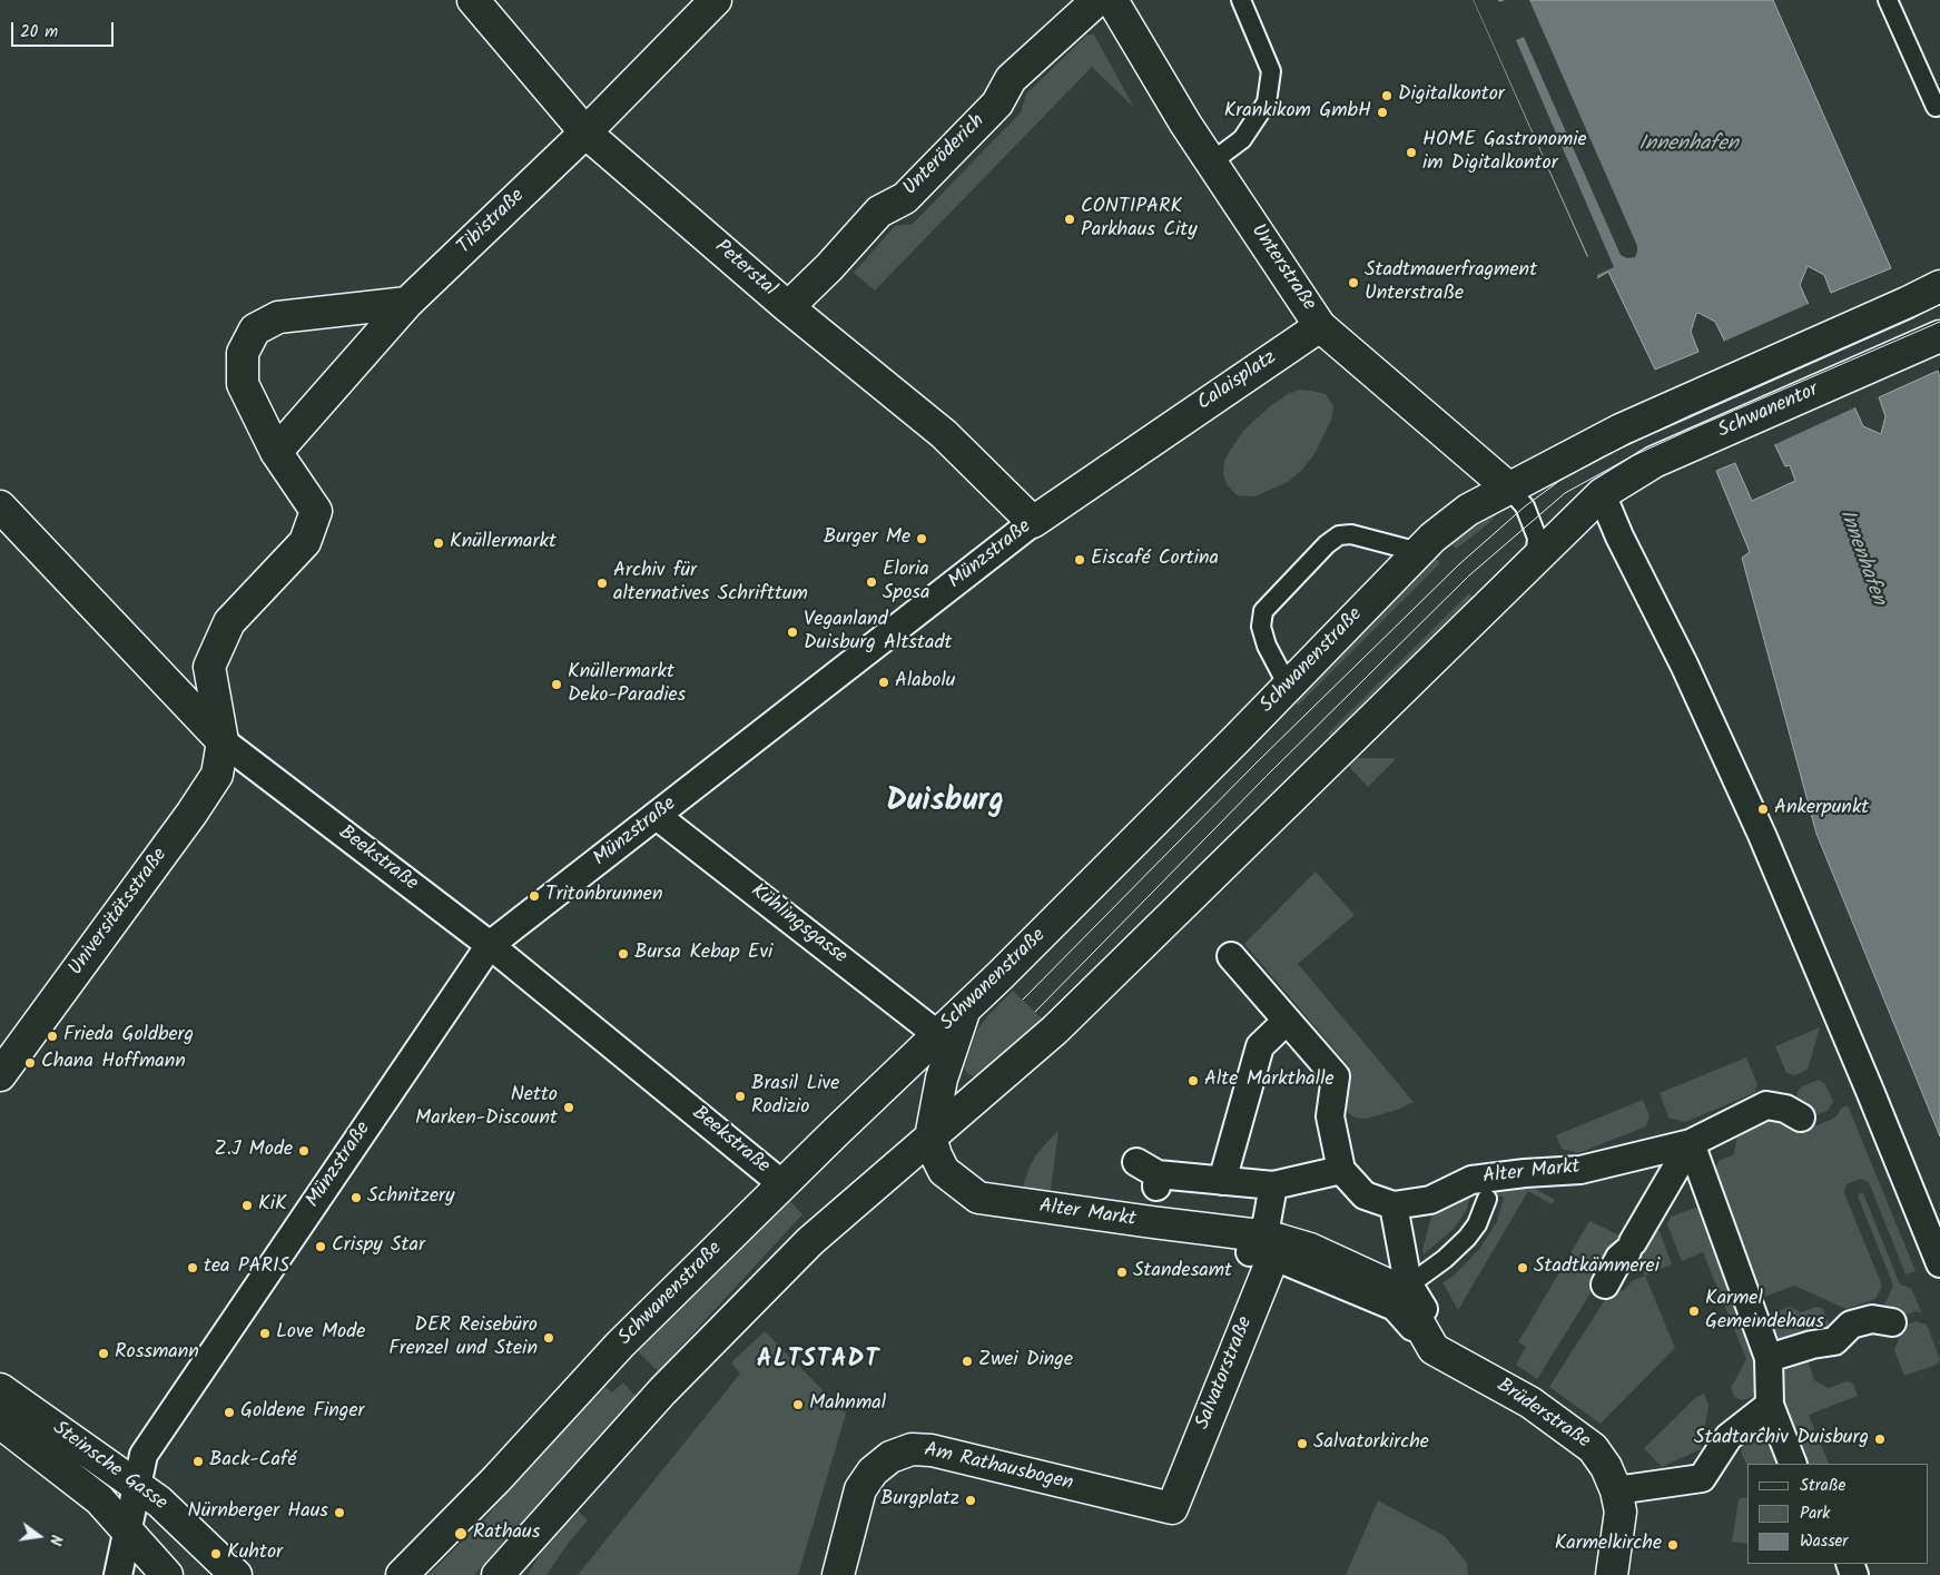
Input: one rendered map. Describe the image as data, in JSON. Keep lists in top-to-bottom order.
{
  "streets": {
    "street": [
      "Unteröderich",
      "Tibistraße",
      "Unterstraße",
      "Peterstal",
      "Calaisplatz",
      "Schwanentor",
      "Münzstraße",
      "Schwanenstraße",
      "Beekstraße",
      "Universitätsstraße",
      "Kühlingsgasse",
      "Alter Markt",
      "Salvatorstraße",
      "Brüderstraße",
      "Steinsche Gasse",
      "Am Rathausbogen"
    ]
  },
  "crossings": [
    ["Unteröderich", "Peterstal"],
    ["Tibistraße", "Peterstal"],
    ["Tibistraße", "Universitätsstraße"],
    ["Unterstraße", "Calaisplatz"],
    ["Unterstraße", "Schwanenstraße"],
    ["Peterstal", "Münzstraße"],
    ["Calaisplatz", "Münzstraße"],
    ["Münzstraße", "Beekstraße"],
    ["Münzstraße", "Kühlingsgasse"],
    ["Münzstraße", "Steinsche Gasse"],
    ["Schwanenstraße", "Beekstraße"],
    ["Schwanenstraße", "Kühlingsgasse"],
    ["Beekstraße", "Universitätsstraße"],
    ["Alter Markt", "Salvatorstraße"],
    ["Alter Markt", "Brüderstraße"],
    ["Salvatorstraße", "Am Rathausbogen"]
  ],
  "districts": ["Duisburg", "ALTSTADT"],
  "water": ["Innenhafen"],
  "places": [
    "Digitalkontor",
    "Krankikom GmbH",
    "HOME Gastronomie im Digitalkontor",
    "CONTIPARK Parkhaus City",
    "Stadtmauerfragment Unterstraße",
    "Burger Me",
    "Knüllermarkt",
    "Eiscafé Cortina",
    "Eloria Sposa",
    "Archiv für alternatives Schrifttum",
    "Veganland Duisburg Altstadt",
    "Alabolu",
    "Knüllermarkt Deko-Paradies",
    "Ankerpunkt",
    "Tritonbrunnen",
    "Bursa Kebap Evi",
    "Frieda Goldberg",
    "Chana Hoffmann",
    "Alte Markthalle",
    "Brasil Live Rodizio",
    "Netto Marken-Discount",
    "Z.J Mode",
    "Schnitzery",
    "KiK",
    "Crispy Star",
    "tea PARIS",
    "Stadtkämmerei",
    "Standesamt",
    "Karmel Gemeindehaus",
    "Love Mode",
    "DER Reisebüro Frenzel und Stein",
    "Rossmann",
    "Zwei Dinge",
    "Mahnmal",
    "Goldene Finger",
    "Stadtarchiv Duisburg",
    "Salvatorkirche",
    "Back-Café",
    "Burgplatz",
    "Nürnberger Haus",
    "Rathaus",
    "Karmelkirche",
    "Kuhtor"
  ],
  "legend": ["Straße", "Park", "Wasser"],
  "scale_bar": "20 m",
  "north": "right"
}
